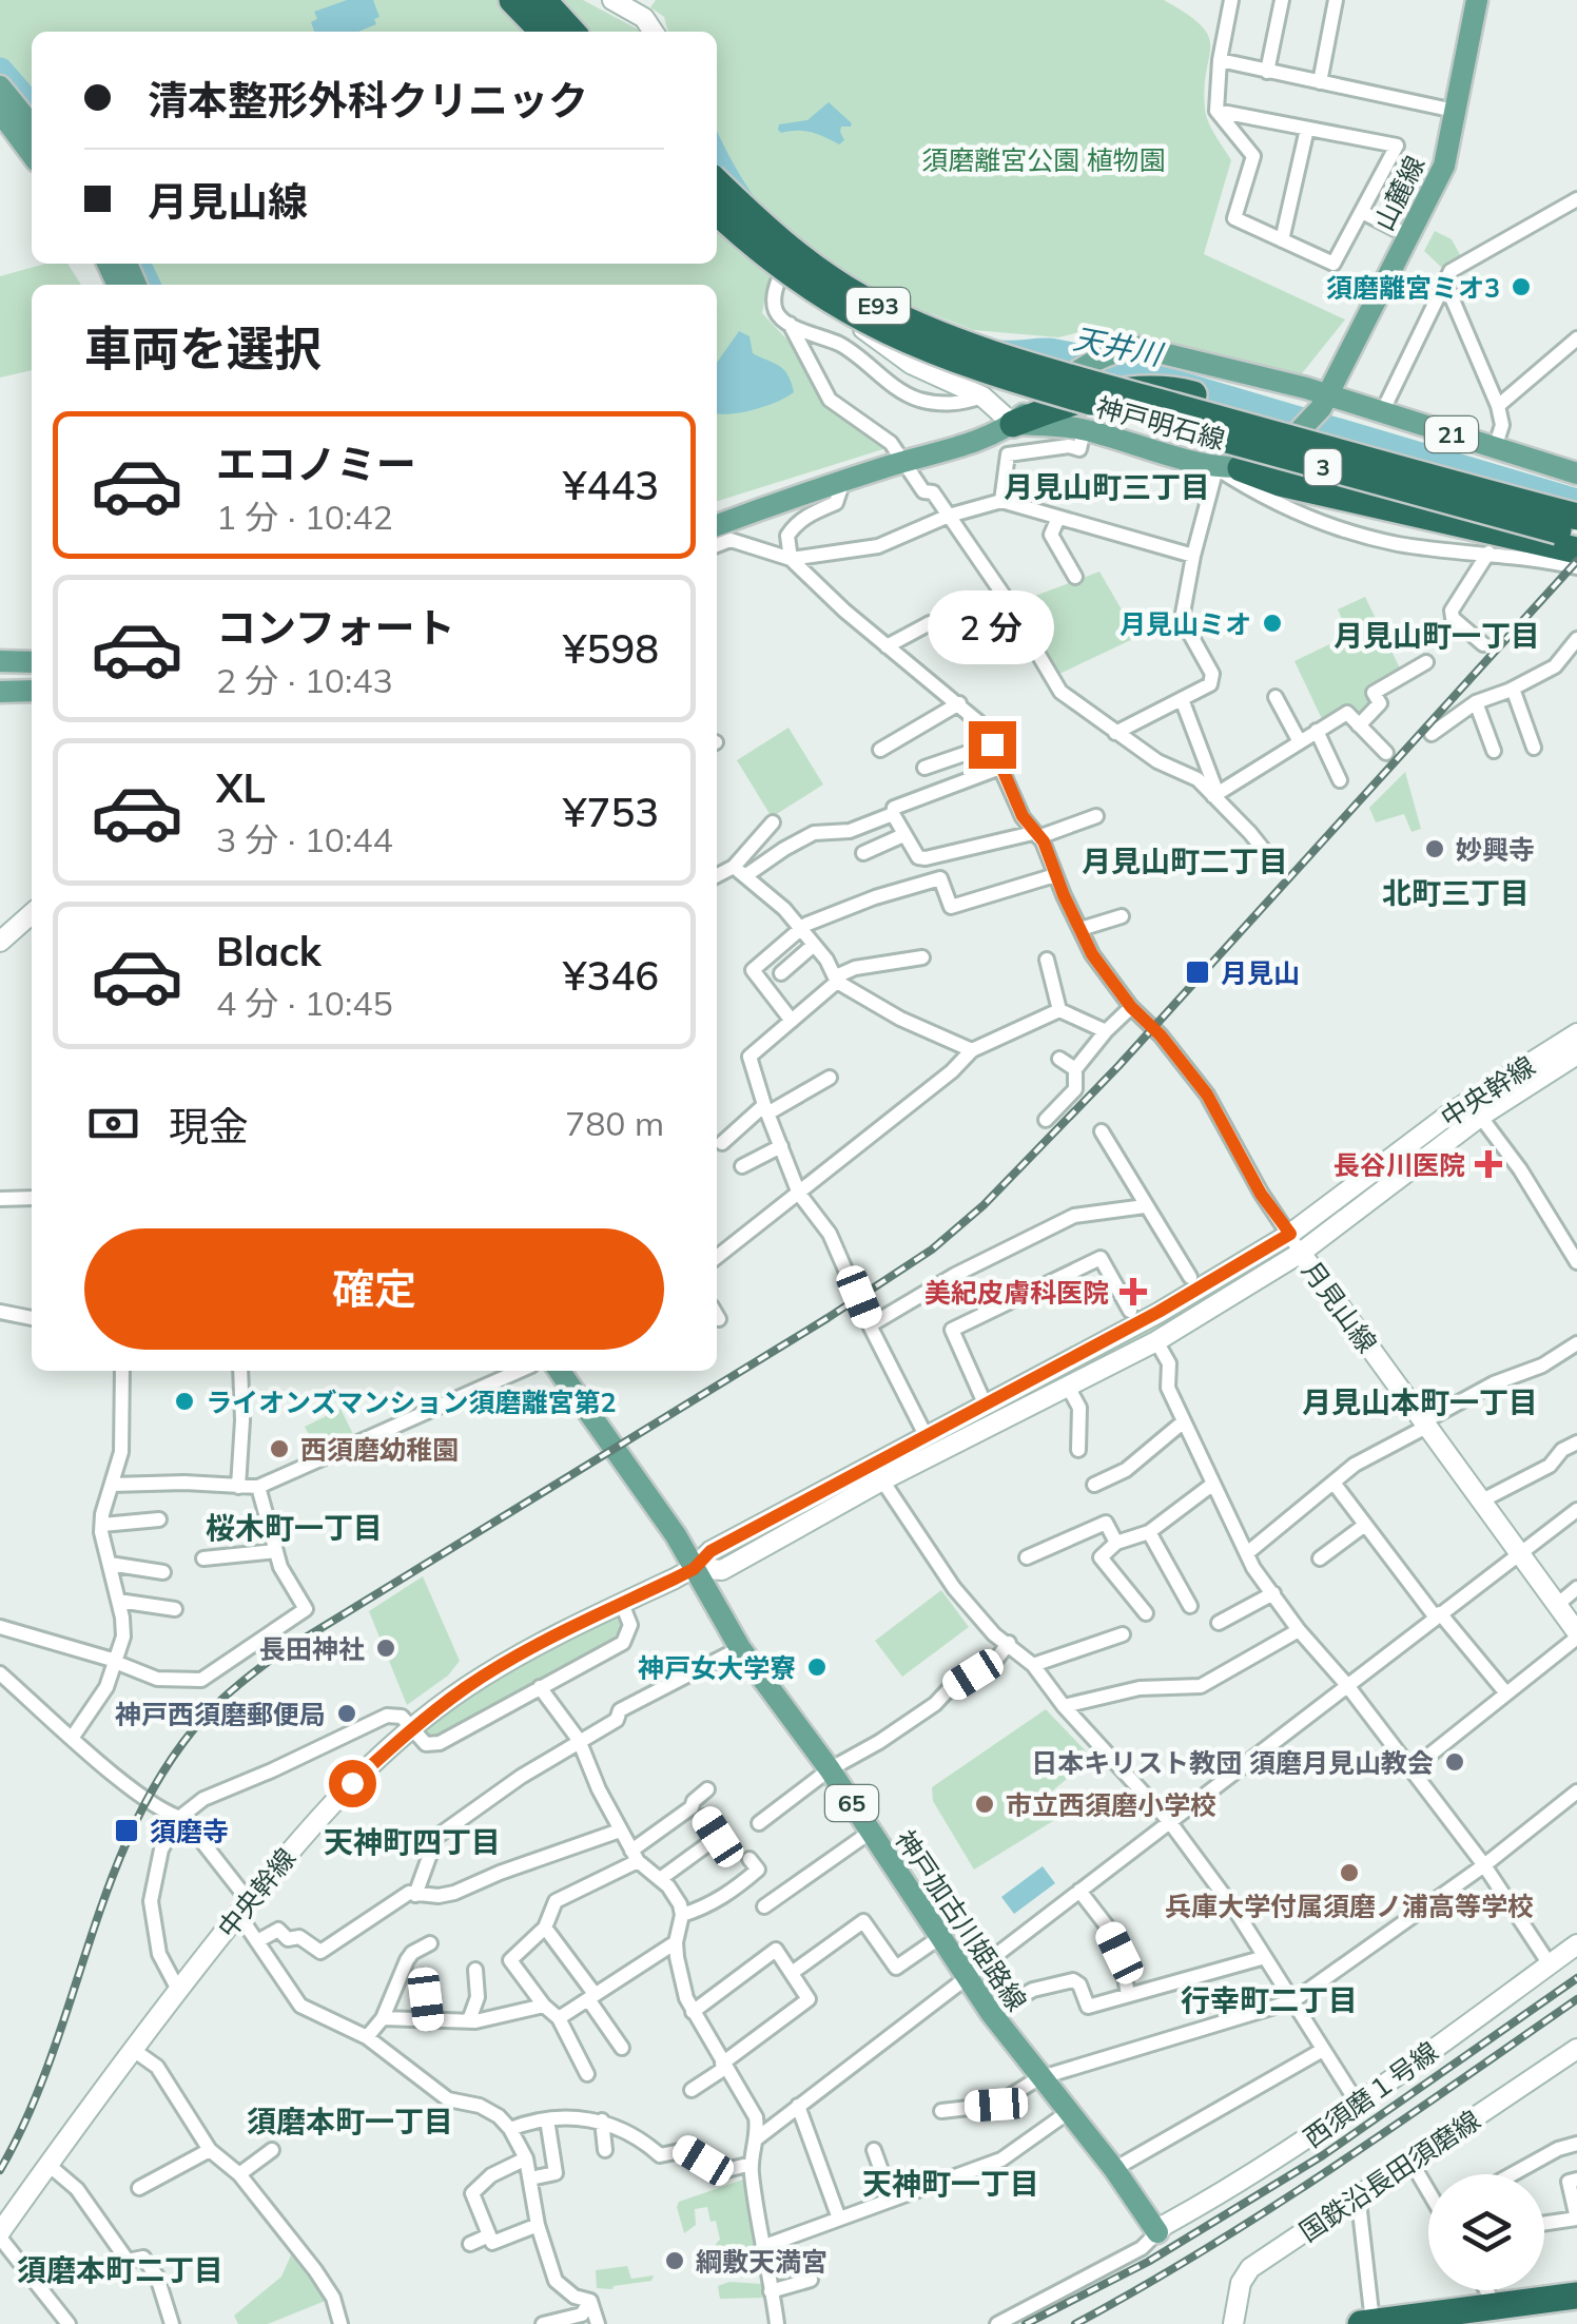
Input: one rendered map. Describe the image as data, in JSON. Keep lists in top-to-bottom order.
{
  "streets": {
    "highway": ["E93", "3"],
    "main road": [
      "山麓線",
      "神戸明石線",
      "21",
      "65",
      "神戸加古川姫路線"
    ],
    "street": [
      "中央幹線",
      "月見山線",
      "西須磨１号線",
      "国鉄沿長田須磨線"
    ]
  },
  "crossings": [
    ["山麓線", "神戸明石線"],
    ["E93", "神戸明石線"],
    ["E93", "3"],
    ["神戸明石線", "3"],
    ["中央幹線", "月見山線"],
    ["中央幹線", "神戸加古川姫路線"],
    ["神戸加古川姫路線", "西須磨１号線"]
  ],
  "districts": [
    "月見山町三丁目",
    "月見山町一丁目",
    "月見山町二丁目",
    "北町三丁目",
    "月見山本町一丁目",
    "桜木町一丁目",
    "天神町四丁目",
    "行幸町二丁目",
    "須磨本町一丁目",
    "天神町一丁目",
    "須磨本町二丁目"
  ],
  "water": ["天井川"],
  "parks": ["須磨離宮公園 植物園"],
  "places": {
    "other": [
      "須磨離宮ミオ3",
      "月見山ミオ",
      "妙興寺",
      "ライオンズマンション須磨離宮第2",
      "西須磨幼稚園",
      "長田神社",
      "神戸女大学寮",
      "神戸西須磨郵便局",
      "日本キリスト教団 須磨月見山教会",
      "市立西須磨小学校",
      "兵庫大学付属須磨ノ浦高等学校",
      "綱敷天満宮"
    ],
    "transit": ["月見山", "須磨寺"],
    "health": ["長谷川医院", "美紀皮膚科医院"]
  },
  "page": {
    "banner": ["清本整形外科クリニック", "月見山線"],
    "heading": "車両を選択",
    "list": [
      {
        "name": "エコノミー",
        "note": "1 分 · 10:42",
        "value": "¥443"
      },
      {
        "name": "コンフォート",
        "note": "2 分 · 10:43",
        "value": "¥598"
      },
      {
        "name": "XL",
        "note": "3 分 · 10:44",
        "value": "¥753"
      },
      {
        "name": "Black",
        "note": "4 分 · 10:45",
        "value": "¥346"
      }
    ],
    "bubble": "2 分",
    "pay": ["現金", "780 m"],
    "buttons": "確定"
  }
}
